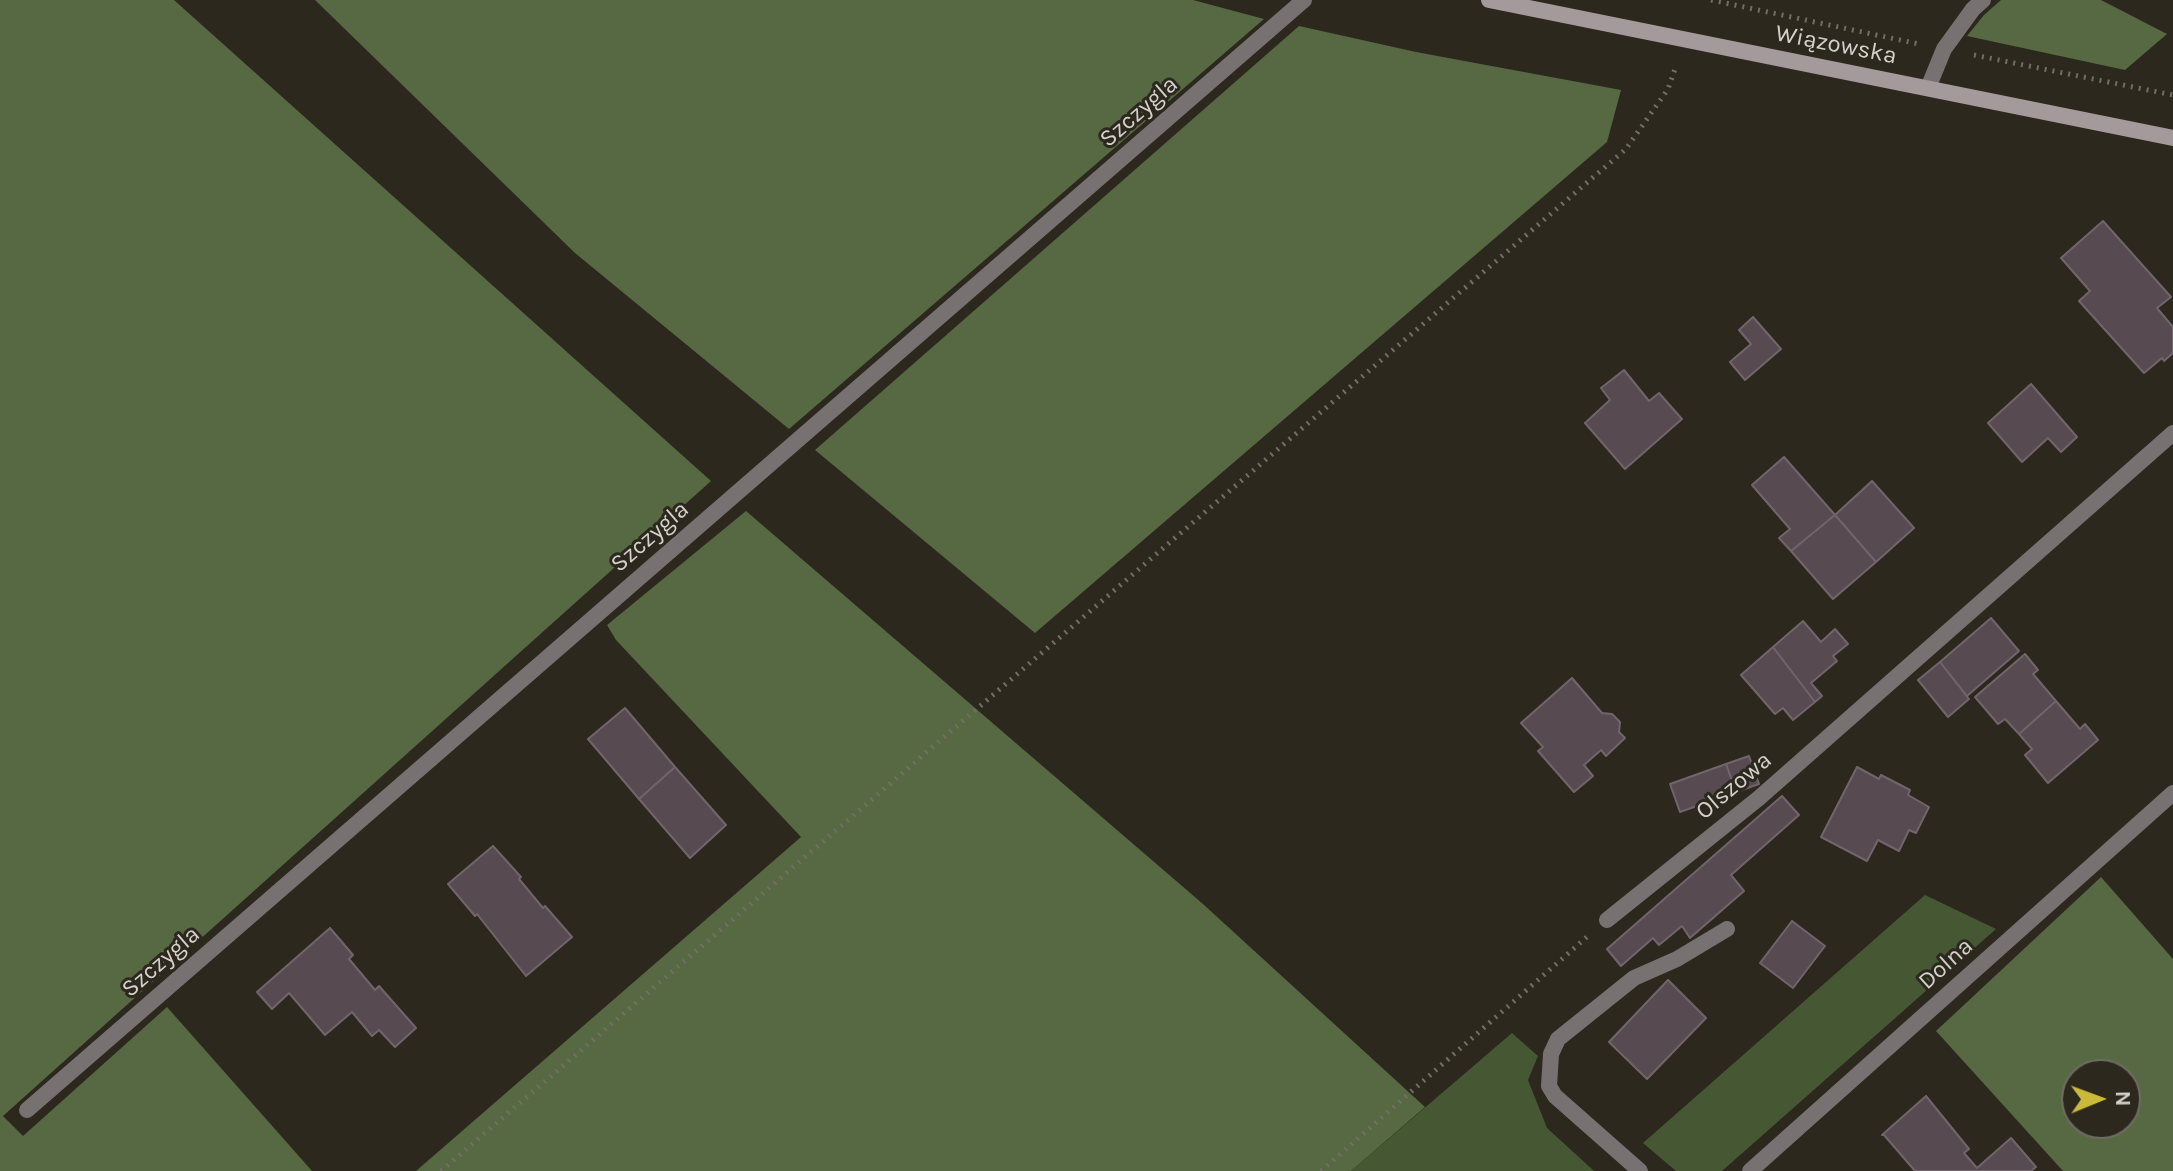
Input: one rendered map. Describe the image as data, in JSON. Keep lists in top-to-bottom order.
{
  "streets": {
    "main road": ["Wiązowska"],
    "street": ["Szczygla", "Olszowa", "Dolna"]
  },
  "north": "right"
}
